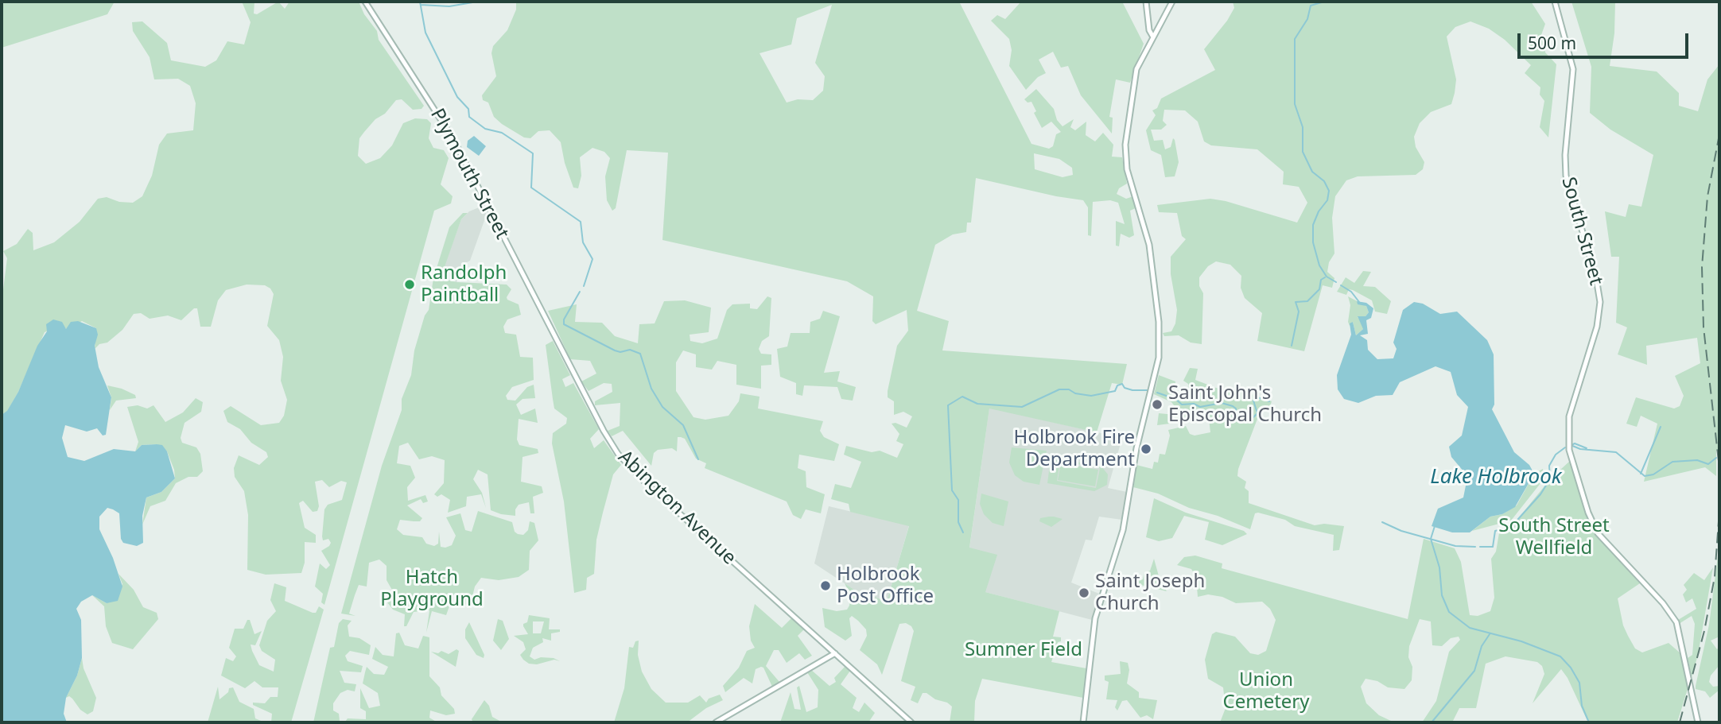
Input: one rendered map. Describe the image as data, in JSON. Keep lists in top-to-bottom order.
{
  "streets": {
    "main road": ["Plymouth Street", "South Street", "Abington Avenue"]
  },
  "crossings": [
    ["Plymouth Street", "Abington Avenue"]
  ],
  "water": ["Lake Holbrook"],
  "parks": [
    "South Street Wellfield",
    "Hatch Playground",
    "Sumner Field",
    "Union Cemetery"
  ],
  "places": [
    "Randolph Paintball",
    "Saint John's Episcopal Church",
    "Holbrook Fire Department",
    "Holbrook Post Office",
    "Saint Joseph Church"
  ],
  "scale_bar": "500 m"
}
